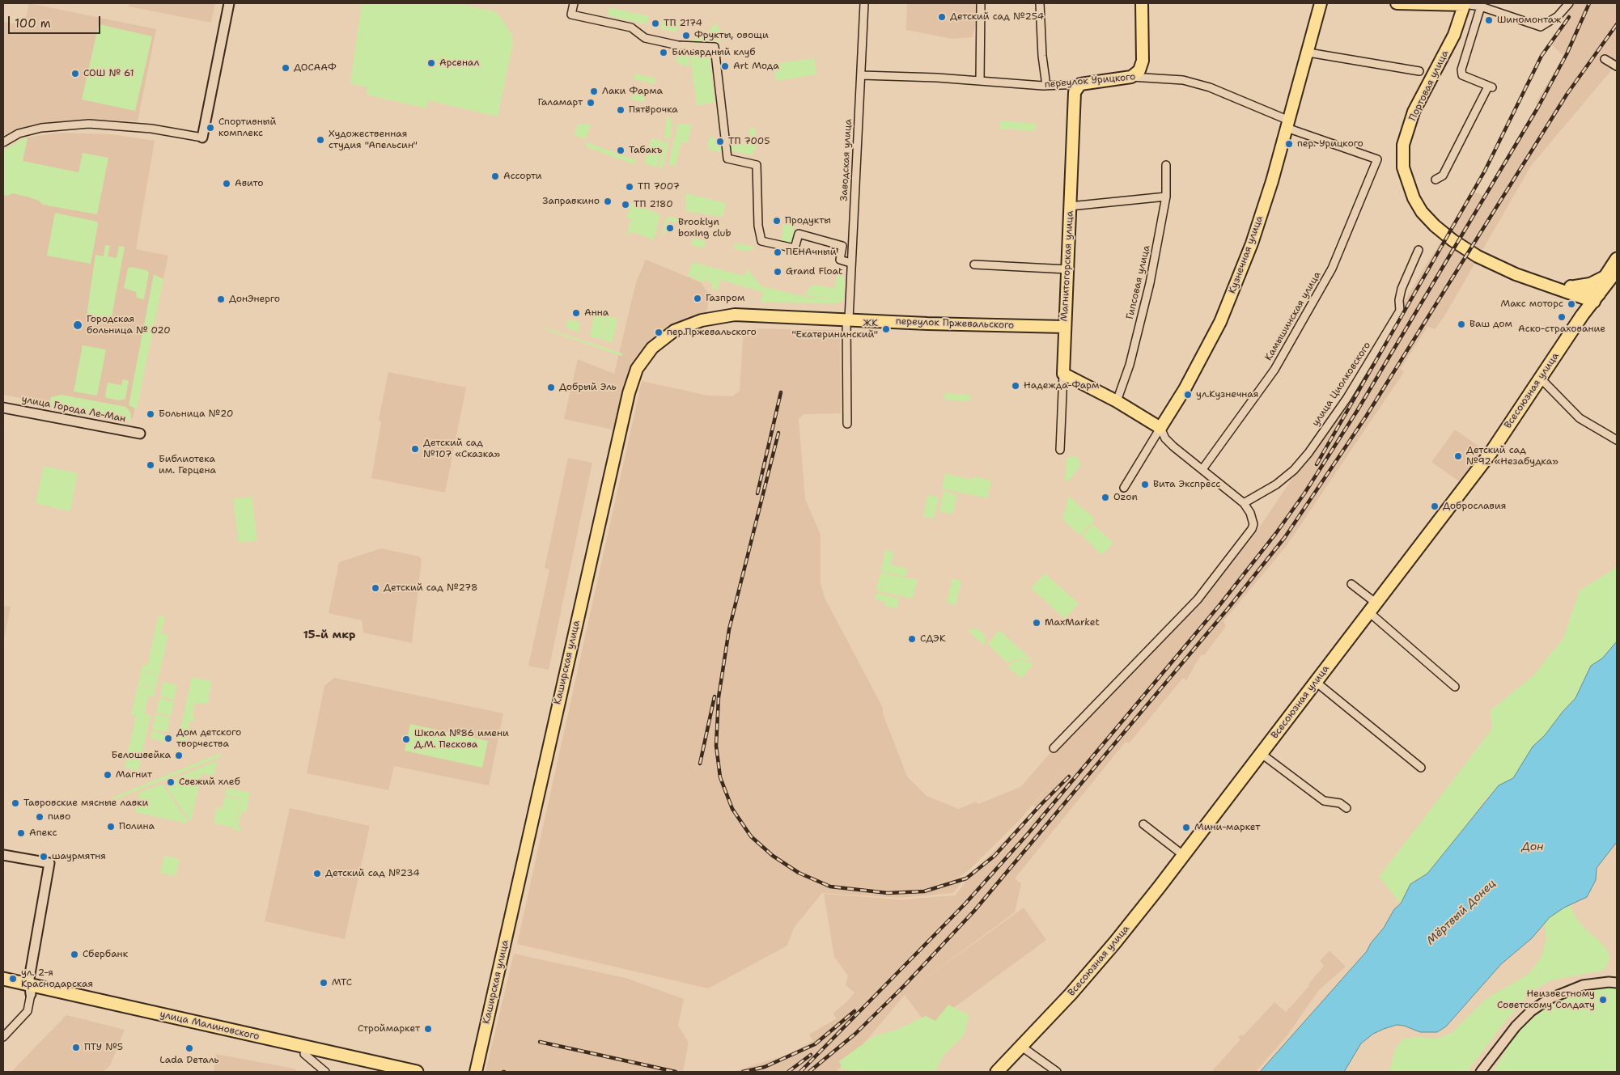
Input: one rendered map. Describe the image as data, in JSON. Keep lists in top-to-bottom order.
{
  "streets": {
    "highway": ["Всесоюзная улица", "улица Малиновского"],
    "main road": [
      "переулок Урицкого",
      "Портовая улица",
      "Кузнечная улица",
      "Магнитогорская улица",
      "переулок Пржевальского",
      "Каширская улица"
    ],
    "street": [
      "Заводская улица",
      "Гипсовая улица",
      "Камышинская улица",
      "улица Циолковского",
      "улица Города Ле-Ман"
    ]
  },
  "crossings": [
    ["переулок Урицкого", "Заводская улица"],
    ["переулок Урицкого", "Кузнечная улица"],
    ["переулок Урицкого", "Магнитогорская улица"],
    ["переулок Урицкого", "Камышинская улица"],
    ["Портовая улица", "Всесоюзная улица"],
    ["Заводская улица", "переулок Пржевальского"],
    ["Магнитогорская улица", "переулок Пржевальского"],
    ["переулок Пржевальского", "Каширская улица"]
  ],
  "districts": ["15-й мкр"],
  "water": ["Дон", "Мёртвый Донец"],
  "places": [
    "Детский сад №254",
    "Шиномонтаж",
    "ТП 2174",
    "Фрукты, овощи",
    "Бильярдный клуб",
    "Арсенал",
    "Art Мода",
    "ДОСААФ",
    "СОШ № 61",
    "Лаки Фарма",
    "Галамарт",
    "Пятёрочка",
    "Спортивный комплекс",
    "Художественная студия \"Апельсин\"",
    "ТП 7005",
    "пер. Урицкого",
    "Табакъ",
    "Ассорти",
    "Авито",
    "ТП 7007",
    "Заправкино",
    "ТП 2180",
    "Продукты",
    "Brooklyn boxing club",
    "ПЕНАчный",
    "Grand Float",
    "Газпром",
    "ДонЭнерго",
    "Макс моторс",
    "Анна",
    "Аско-страхование",
    "Ваш дом",
    "Городская больница № 020",
    "ЖК \"Екатерининский\"",
    "пер.Пржевальского",
    "Надежда-Фарм",
    "Добрый Эль",
    "ул.Кузнечная",
    "Больница №20",
    "Детский сад №107 «Сказка»",
    "Детский сад №92 «Незабудка»",
    "Библиотека им. Герцена",
    "Вита Экспресс",
    "Ozon",
    "Доброславия",
    "Детский сад №278",
    "MaxMarket",
    "СДЭК",
    "Дом детского творчества",
    "Школа №86 имени Д.М. Пескова",
    "Белошвейка",
    "Магнит",
    "Свежий хлеб",
    "Тавровские мясные лавки",
    "пиво",
    "Полина",
    "Мини-маркет",
    "Апекс",
    "шаурмятня",
    "Детский сад №234",
    "Сбербанк",
    "ул. 2-я Краснодарская",
    "МТС",
    "Неизвестному Советскому Солдату",
    "Строймаркет",
    "ПТУ №5",
    "Lada Dеталь"
  ],
  "scale_bar": "100 m"
}
